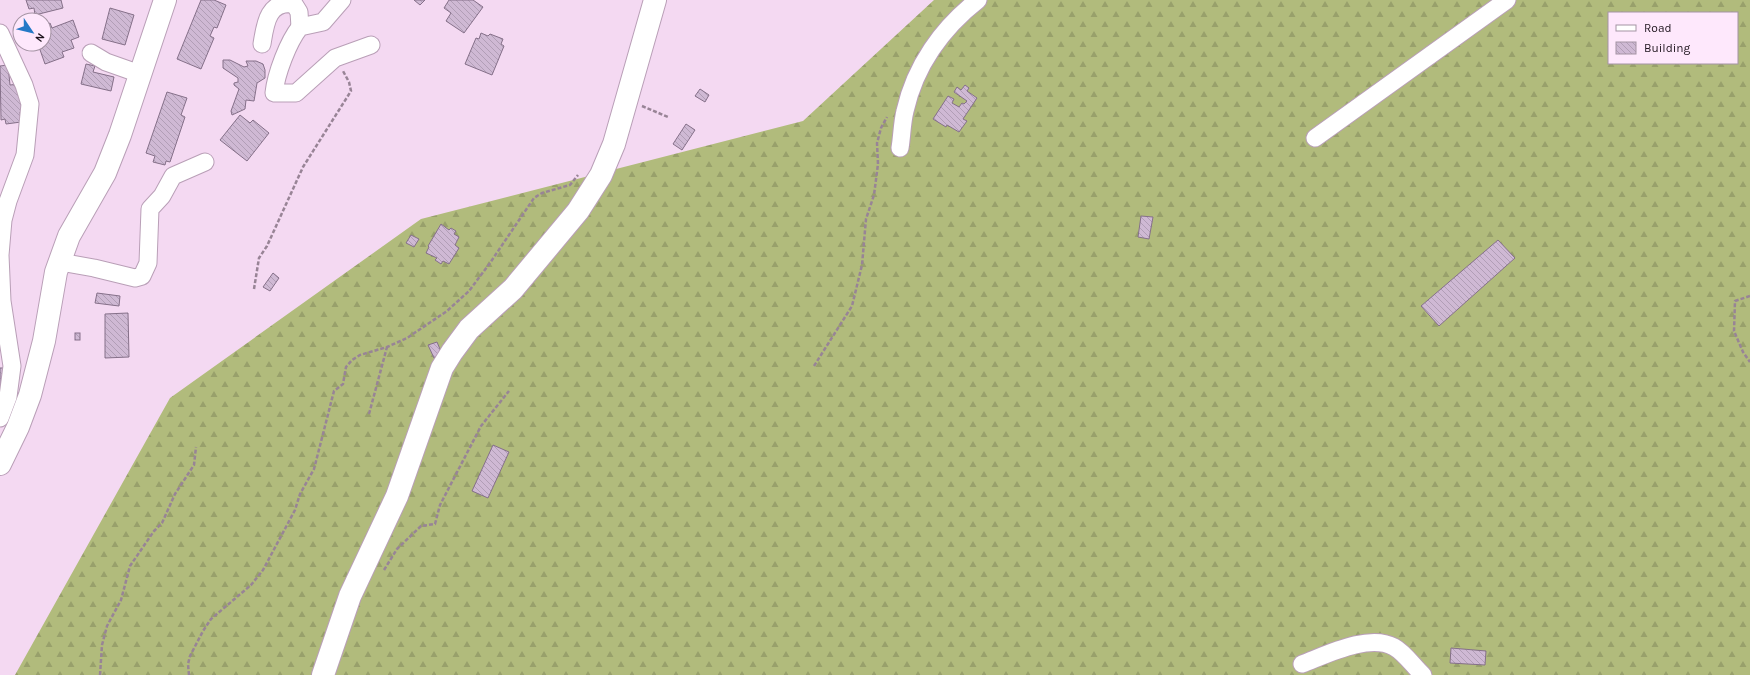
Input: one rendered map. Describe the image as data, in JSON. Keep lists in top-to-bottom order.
{
  "legend": ["Road", "Building"],
  "north": "bottom right"
}
